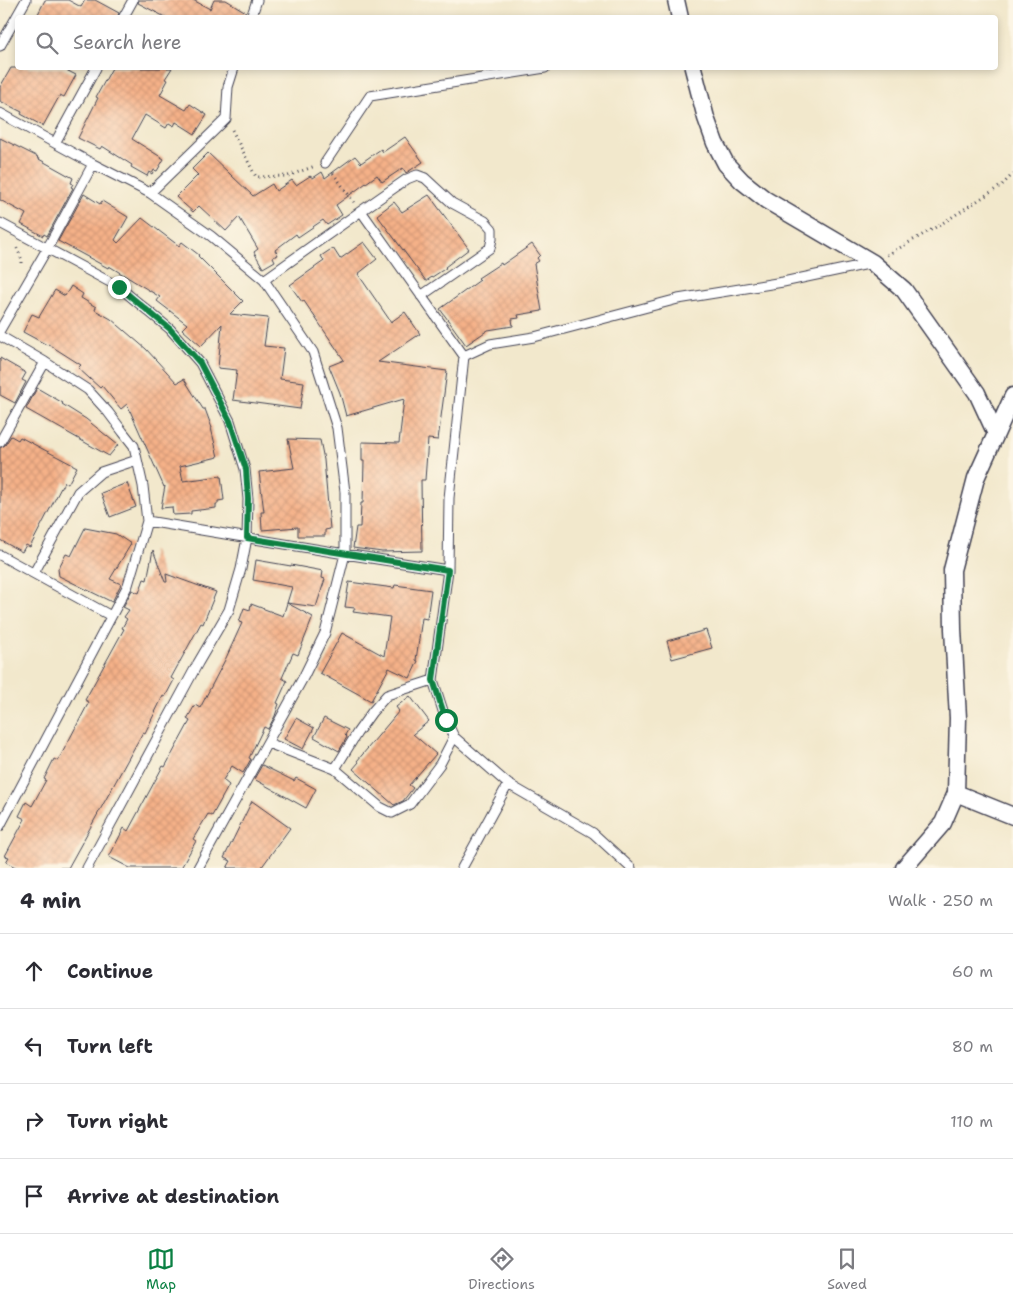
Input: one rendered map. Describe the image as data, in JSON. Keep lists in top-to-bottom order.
{
  "page": {
    "search": "Search here",
    "heading": ["4 min", "Walk · 250 m"],
    "list": [
      ["Continue", "60 m"],
      ["Turn left", "80 m"],
      ["Turn right", "110 m"],
      "Arrive at destination"
    ],
    "nav": ["Map", "Directions", "Saved"]
  }
}
